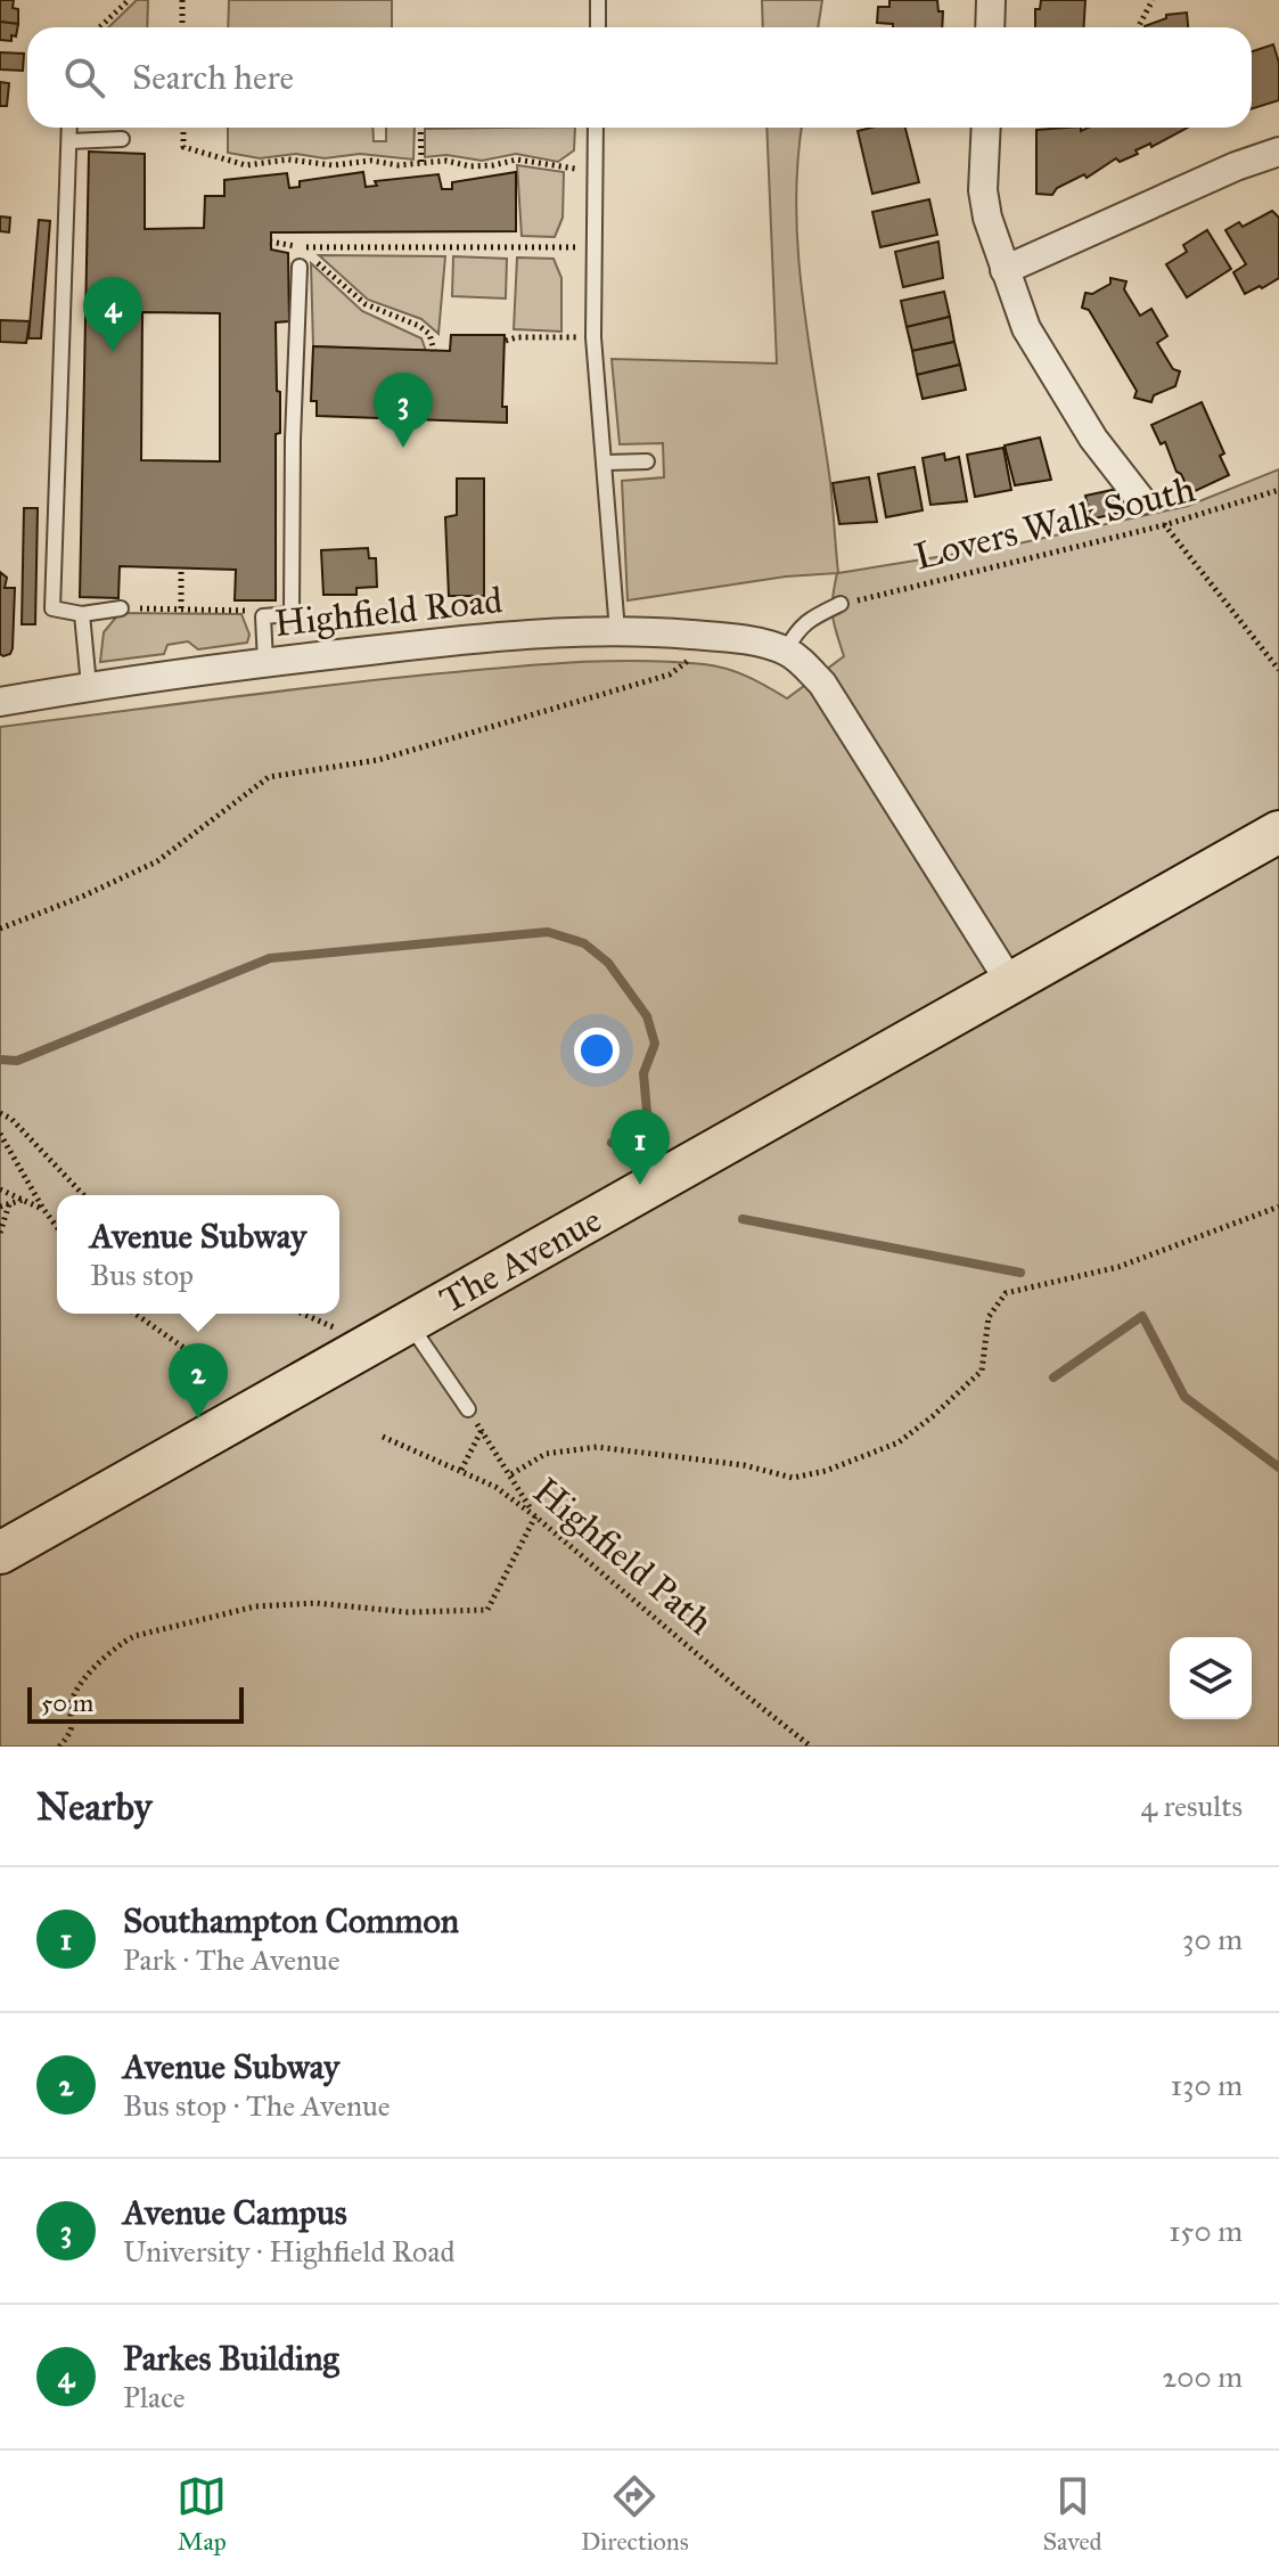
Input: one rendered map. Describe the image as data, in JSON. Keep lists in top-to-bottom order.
{
  "streets": {
    "main road": ["The Avenue"],
    "street": ["Highfield Road"],
    "path": ["Lovers Walk South", "Highfield Path"]
  },
  "scale_bar": "50 m",
  "page": {
    "search": "Search here",
    "pins": [
      "4",
      "3",
      "1",
      "2"
    ],
    "popup": ["Avenue Subway", "Bus stop"],
    "scale": "50 m",
    "heading": ["Nearby", "4 results"],
    "list": [
      {
        "mark": "1",
        "name": "Southampton Common",
        "note": "Park · The Avenue",
        "value": "30 m"
      },
      {
        "mark": "2",
        "name": "Avenue Subway",
        "note": "Bus stop · The Avenue",
        "value": "130 m"
      },
      {
        "mark": "3",
        "name": "Avenue Campus",
        "note": "University · Highfield Road",
        "value": "150 m"
      },
      {
        "mark": "4",
        "name": "Parkes Building",
        "note": "Place",
        "value": "200 m"
      }
    ],
    "nav": ["Map", "Directions", "Saved"]
  }
}
